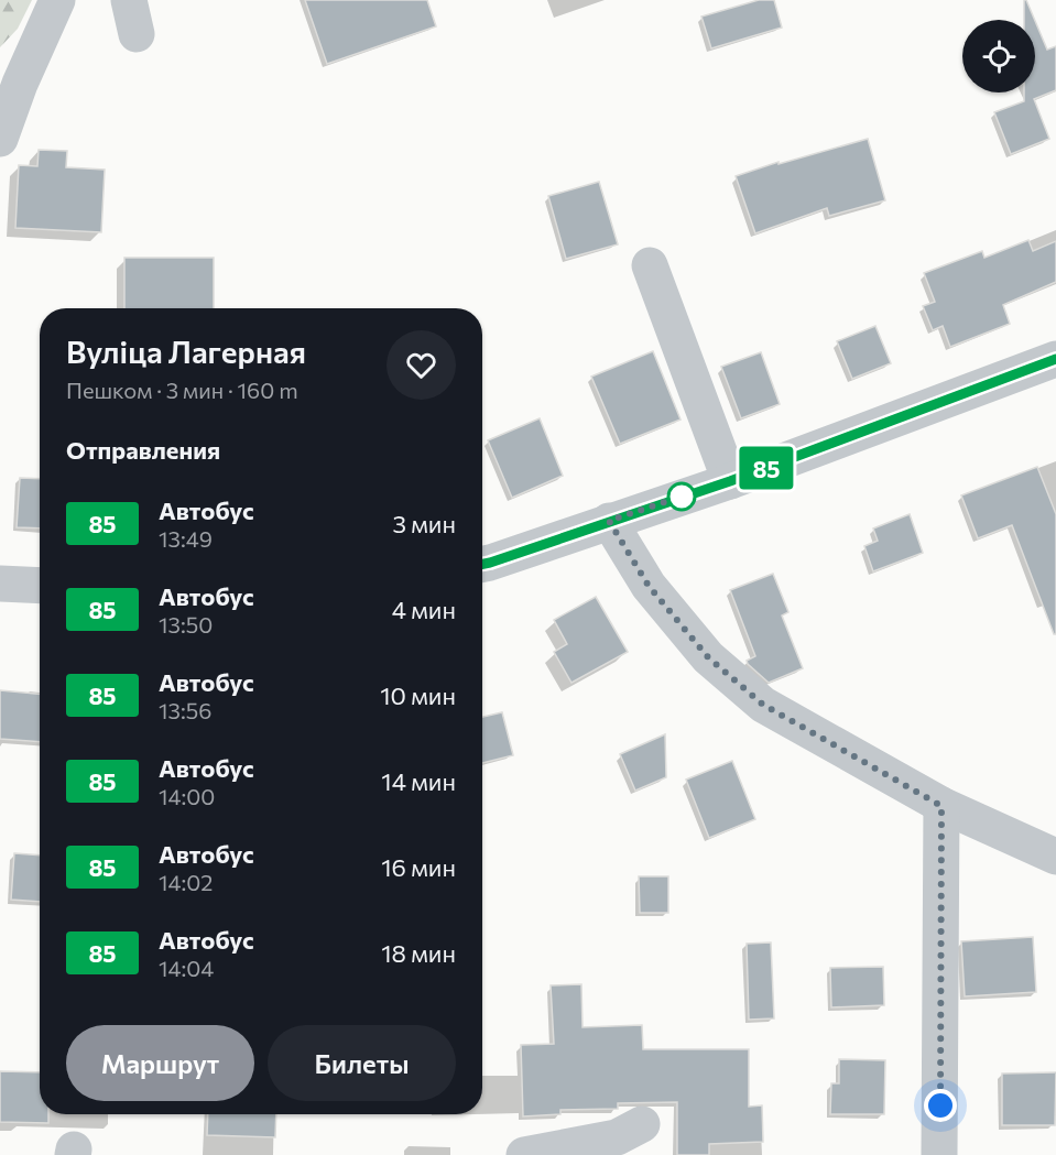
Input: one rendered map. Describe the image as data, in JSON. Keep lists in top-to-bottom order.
{
  "lines": ["bus line 85"],
  "page": {
    "on_map": "85",
    "heading": [
      ["Вуліца Лагерная", "Пешком · 3 мин · 160 m"],
      "Отправления"
    ],
    "list": [
      {
        "mark": "85",
        "name": "Автобус",
        "note": "13:49",
        "value": "3 мин"
      },
      {
        "mark": "85",
        "name": "Автобус",
        "note": "13:50",
        "value": "4 мин"
      },
      {
        "mark": "85",
        "name": "Автобус",
        "note": "13:56",
        "value": "10 мин"
      },
      {
        "mark": "85",
        "name": "Автобус",
        "note": "14:00",
        "value": "14 мин"
      },
      {
        "mark": "85",
        "name": "Автобус",
        "note": "14:02",
        "value": "16 мин"
      },
      {
        "mark": "85",
        "name": "Автобус",
        "note": "14:04",
        "value": "18 мин"
      }
    ],
    "buttons": ["Маршрут", "Билеты"]
  }
}
